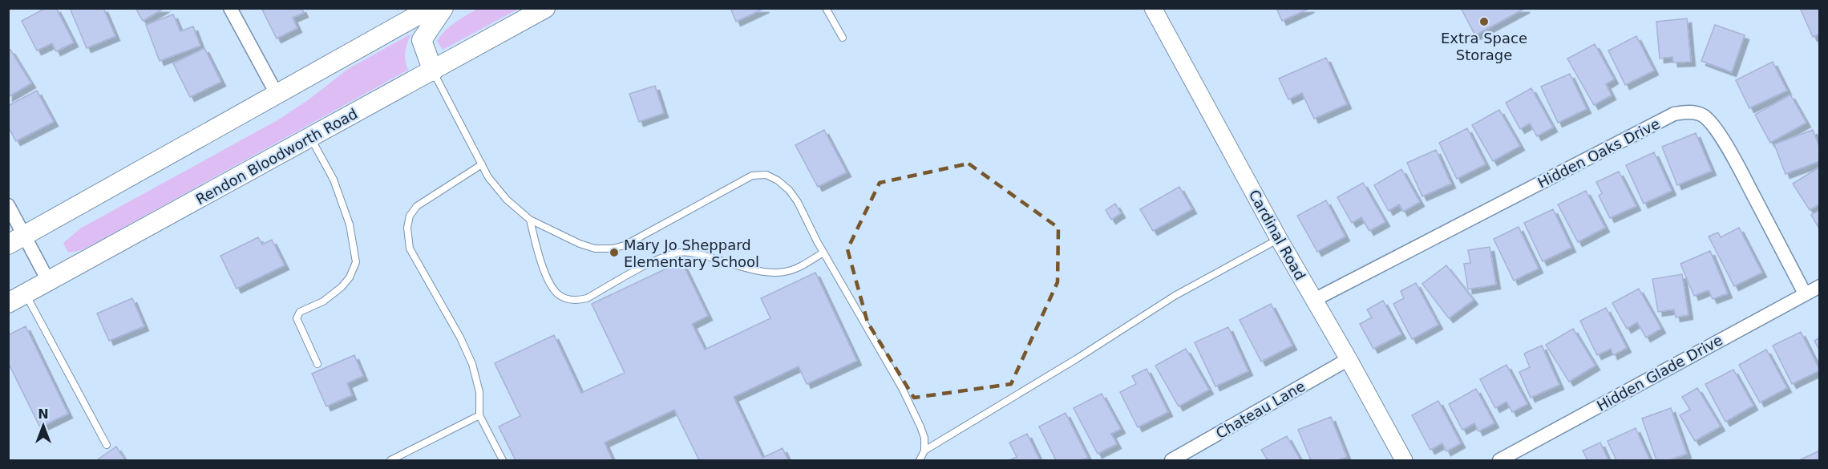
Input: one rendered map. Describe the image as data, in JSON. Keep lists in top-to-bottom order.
{
  "streets": {
    "main road": ["Rendon Bloodworth Road"],
    "street": [
      "Hidden Oaks Drive",
      "Cardinal Road",
      "Hidden Glade Drive",
      "Chateau Lane"
    ]
  },
  "crossings": [
    ["Hidden Oaks Drive", "Cardinal Road"],
    ["Hidden Oaks Drive", "Hidden Glade Drive"],
    ["Cardinal Road", "Chateau Lane"]
  ],
  "places": ["Extra Space Storage", "Mary Jo Sheppard Elementary School"],
  "north": "top"
}
